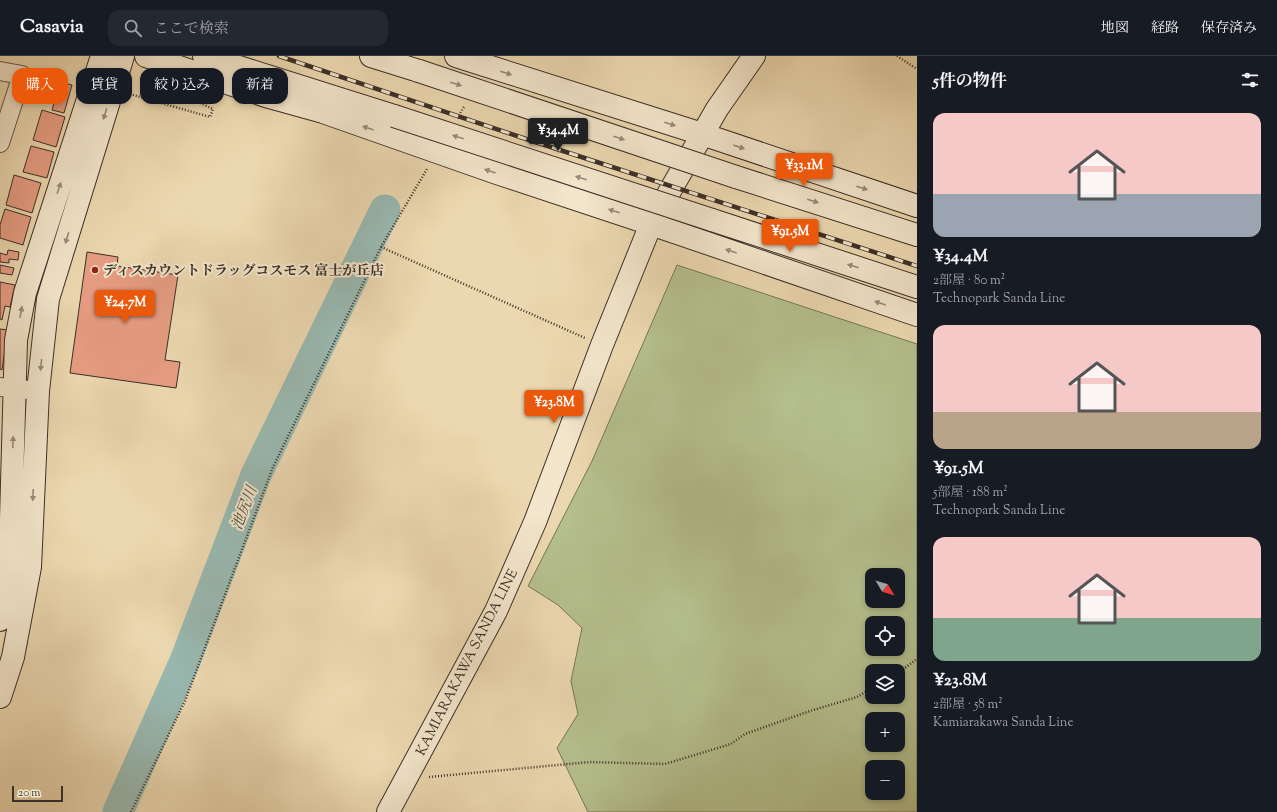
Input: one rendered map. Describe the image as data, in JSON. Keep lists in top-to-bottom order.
{
  "streets": {
    "main road": ["KAMIARAKAWA SANDA LINE"]
  },
  "water": ["池尻川"],
  "places": ["ディスカウントドラッグコスモス 富士が丘店"],
  "scale_bar": "20 m",
  "north": "bottom right",
  "page": {
    "header": "Casavia",
    "search": "ここで検索",
    "nav": ["地図", "経路", "保存済み"],
    "heading": "5件の物件",
    "chip": [
      "購入",
      "賃貸",
      "絞り込み",
      "新着"
    ],
    "list": [
      {
        "name": "¥34.4M",
        "note": "2部屋 · 80 m² · Technopark Sanda Line"
      },
      {
        "name": "¥91.5M",
        "note": "5部屋 · 188 m² · Technopark Sanda Line"
      },
      {
        "name": "¥23.8M",
        "note": "2部屋 · 58 m² · Kamiarakawa Sanda Line"
      }
    ],
    "price": [
      "¥34.4M",
      "¥33.1M",
      "¥91.5M",
      "¥24.7M",
      "¥23.8M"
    ],
    "map_buttons": ["+", "−"],
    "scale": "20 m"
  }
}
